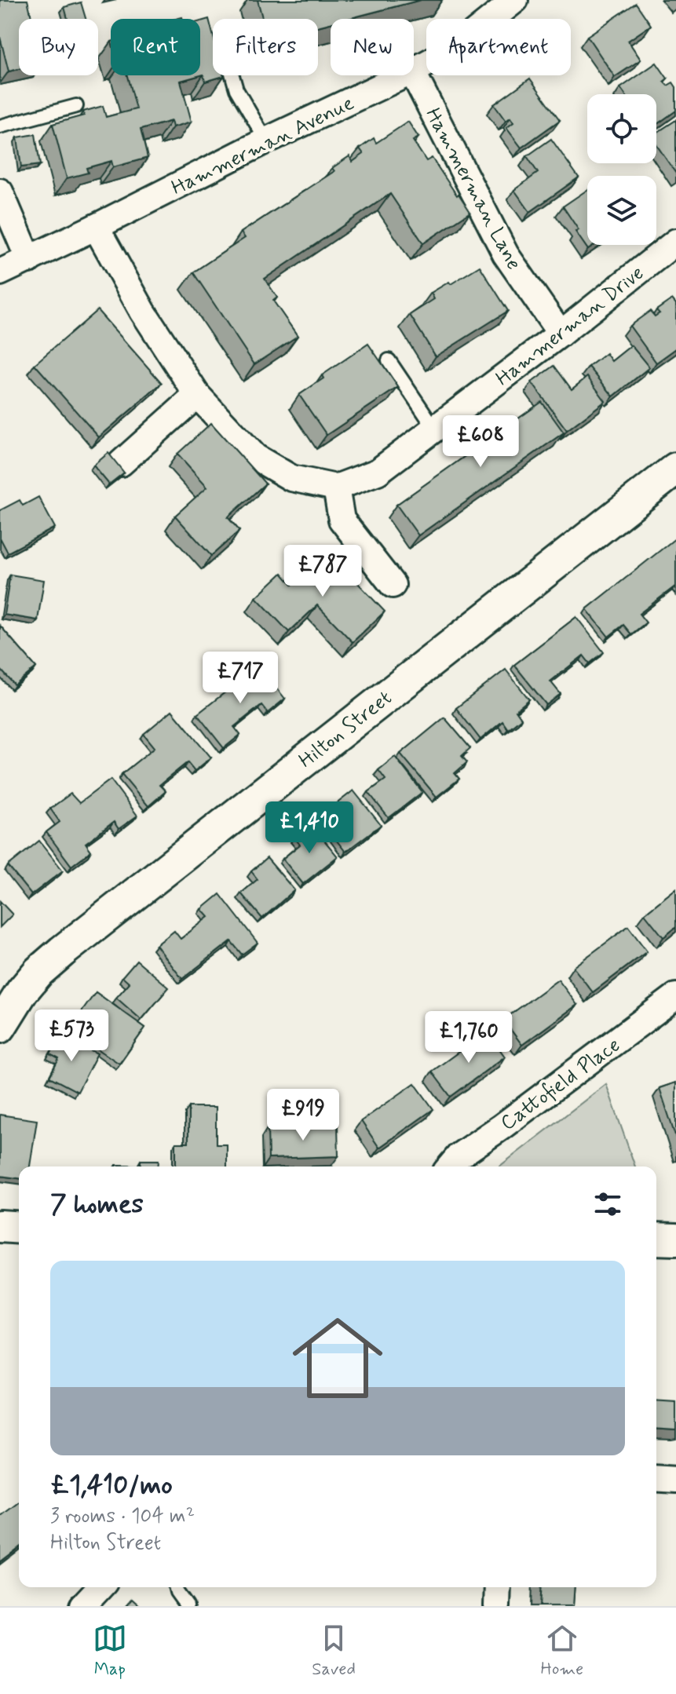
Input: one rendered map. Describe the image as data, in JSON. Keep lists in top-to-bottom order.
{
  "streets": {
    "street": [
      "Hammerman Avenue",
      "Hammerman Lane",
      "Hammerman Drive",
      "Hilton Street",
      "Cattofield Place"
    ]
  },
  "crossings": [
    ["Hammerman Lane", "Hammerman Drive"]
  ],
  "page": {
    "chip": [
      "Buy",
      "Rent",
      "Filters",
      "New",
      "Apartment"
    ],
    "price": [
      "£608",
      "£787",
      "£717",
      "£1,410",
      "£573",
      "£1,760",
      "£919"
    ],
    "heading": "7 homes",
    "list": [
      {
        "name": "£1,410/mo",
        "note": "3 rooms · 104 m² · Hilton Street"
      }
    ],
    "tabs": ["Map", "Saved", "Home"]
  }
}
